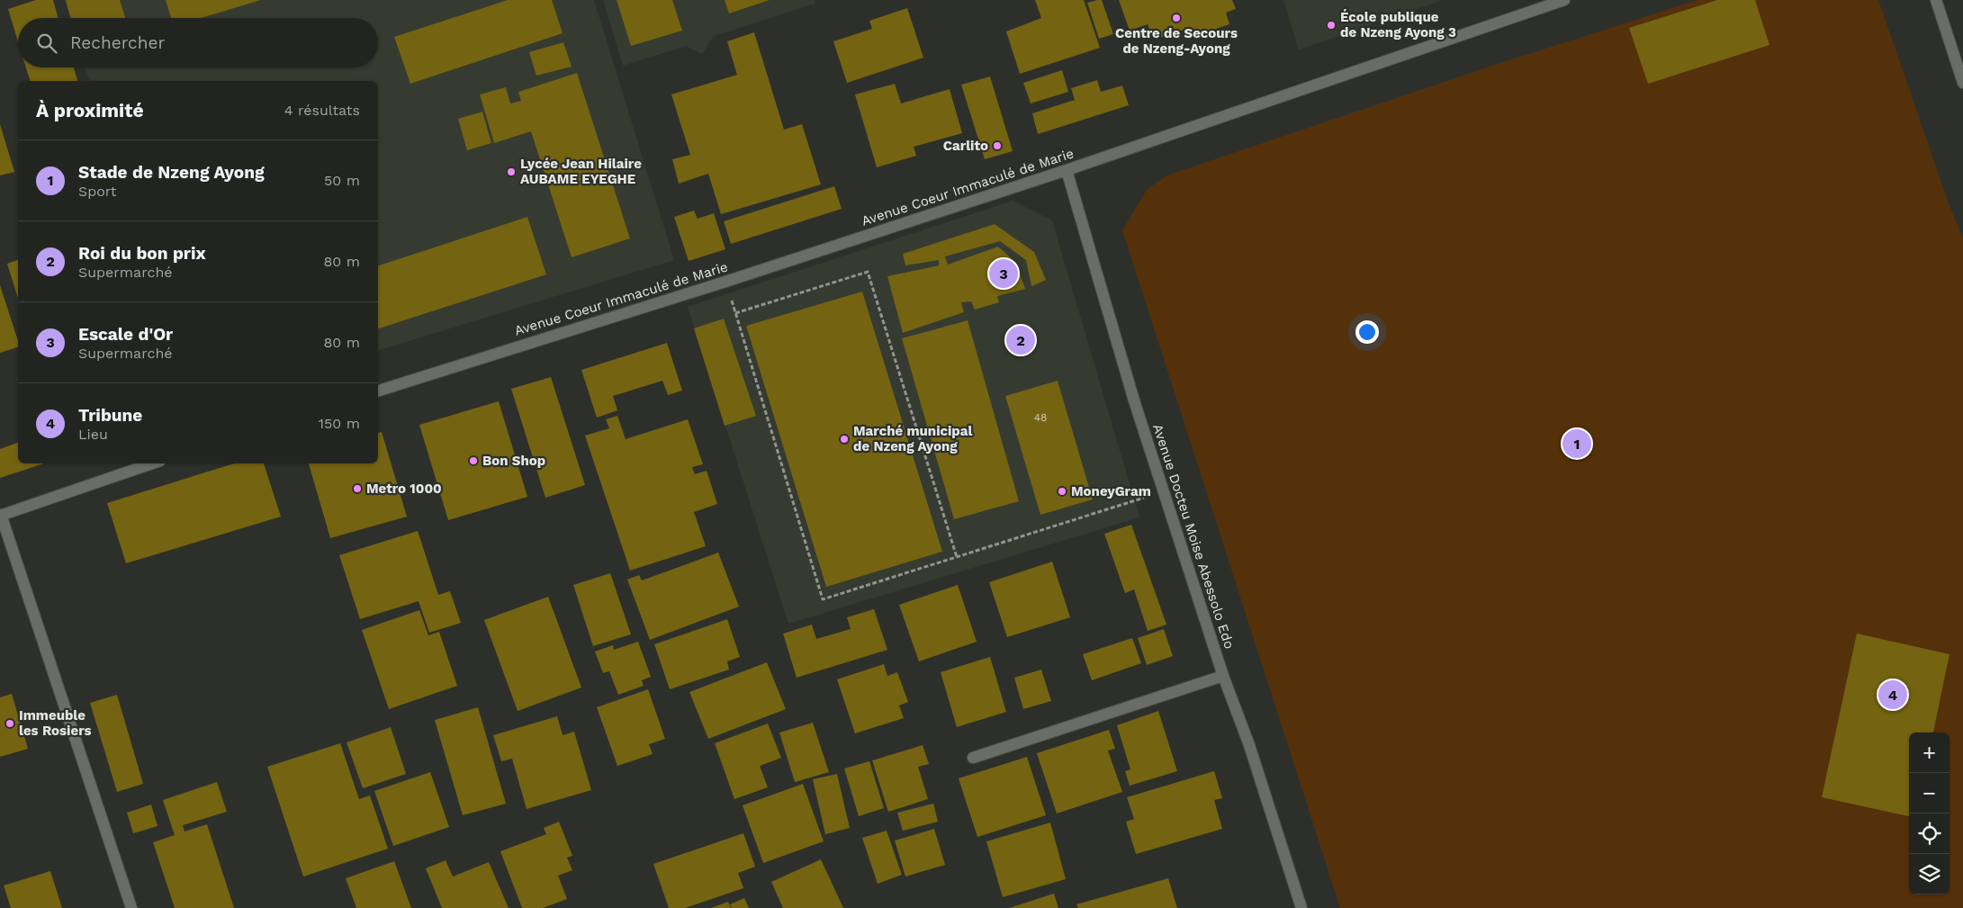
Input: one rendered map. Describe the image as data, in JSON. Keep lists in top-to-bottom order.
{
  "streets": {
    "main road": ["Avenue Coeur Immaculé de Marie", "Avenue Docteu Moise Abessolo Edo"]
  },
  "crossings": [
    ["Avenue Coeur Immaculé de Marie", "Avenue Docteu Moise Abessolo Edo"]
  ],
  "places": [
    "Centre de Secours de Nzeng-Ayong",
    "École publique de Nzeng Ayong 3",
    "Carlito",
    "Lycée Jean Hilaire AUBAME EYEGHE",
    "Marché municipal de Nzeng Ayong",
    "Bon Shop",
    "Metro 1000",
    "MoneyGram",
    "Immeuble les Rosiers"
  ],
  "house_numbers": ["48"],
  "page": {
    "search": "Rechercher",
    "heading": ["À proximité", "4 résultats"],
    "list": [
      {
        "mark": "1",
        "name": "Stade de Nzeng Ayong",
        "note": "Sport",
        "value": "50 m"
      },
      {
        "mark": "2",
        "name": "Roi du bon prix",
        "note": "Supermarché",
        "value": "80 m"
      },
      {
        "mark": "3",
        "name": "Escale d'Or",
        "note": "Supermarché",
        "value": "80 m"
      },
      {
        "mark": "4",
        "name": "Tribune",
        "note": "Lieu",
        "value": "150 m"
      }
    ],
    "pins": [
      "3",
      "2",
      "1",
      "4"
    ],
    "map_buttons": ["+", "−"]
  }
}
